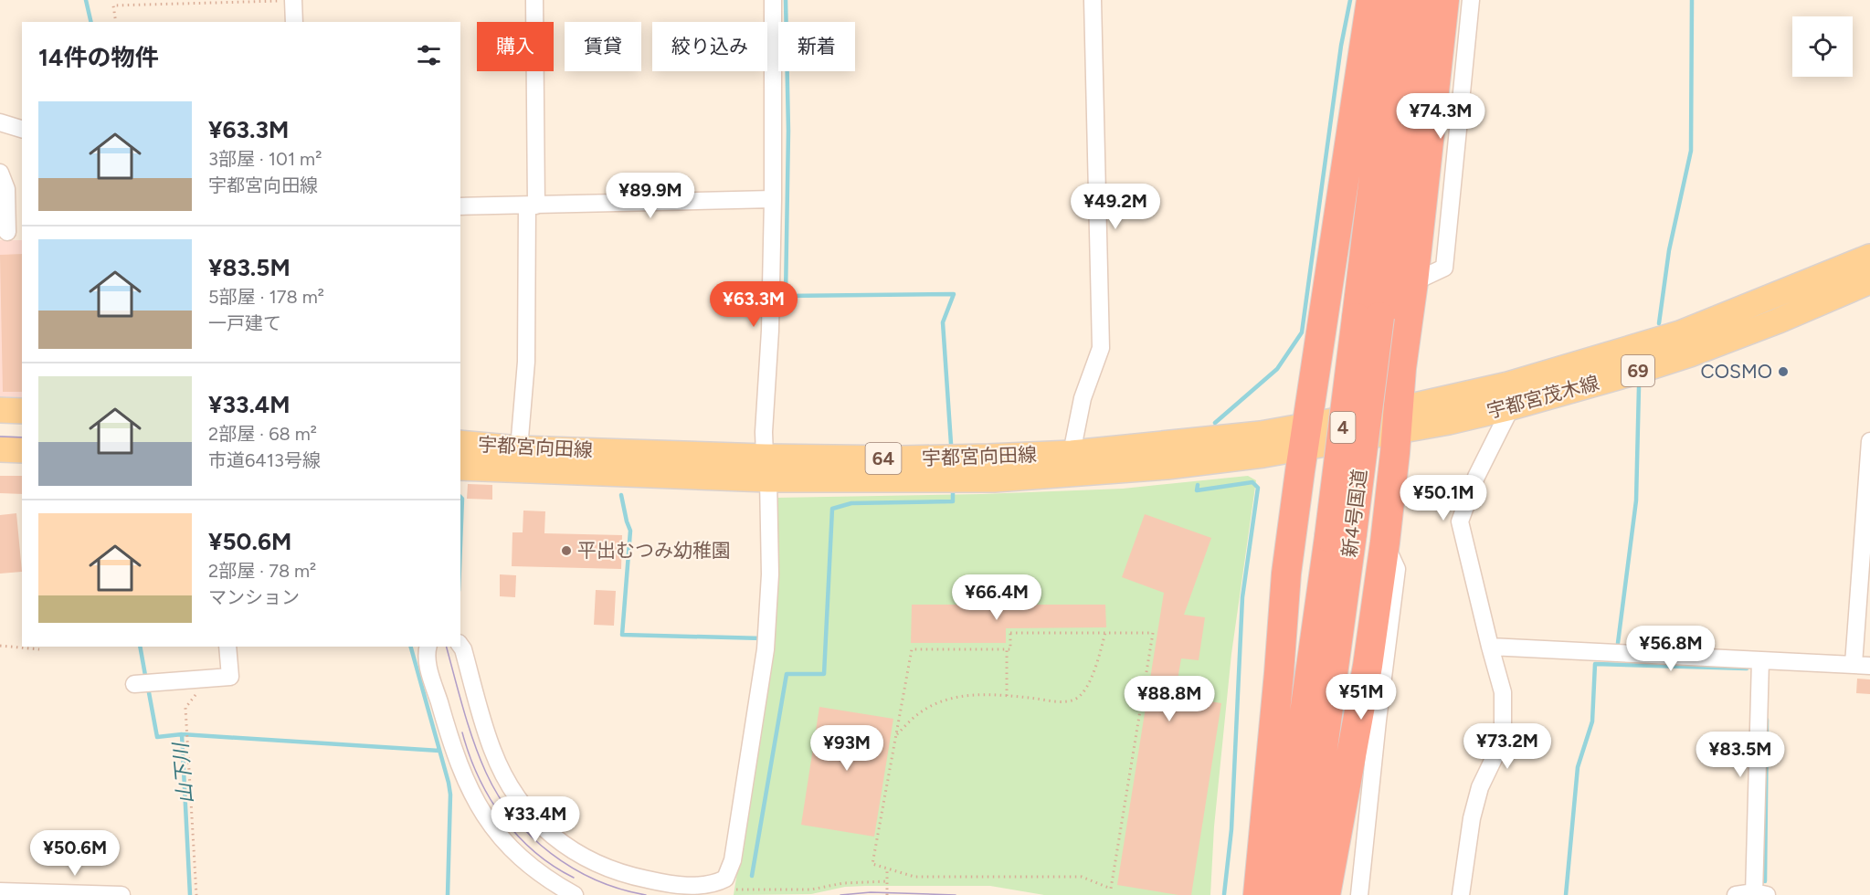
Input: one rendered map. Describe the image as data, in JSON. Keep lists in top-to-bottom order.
{
  "streets": {
    "highway": ["4", "新4号国道"],
    "main road": [
      "69",
      "宇都宮茂木線",
      "宇都宮向田線",
      "64"
    ]
  },
  "crossings": [
    ["宇都宮茂木線", "宇都宮向田線"]
  ],
  "water": ["山下川"],
  "places": ["COSMO", "平出むつみ幼稚園"],
  "page": {
    "chip": [
      "購入",
      "賃貸",
      "絞り込み",
      "新着"
    ],
    "heading": "14件の物件",
    "list": [
      {
        "name": "¥63.3M",
        "note": "3部屋 · 101 m² · 宇都宮向田線"
      },
      {
        "name": "¥83.5M",
        "note": "5部屋 · 178 m² · 一戸建て"
      },
      {
        "name": "¥33.4M",
        "note": "2部屋 · 68 m² · 市道6413号線"
      },
      {
        "name": "¥50.6M",
        "note": "2部屋 · 78 m² · マンション"
      }
    ],
    "price": [
      "¥74.3M",
      "¥89.9M",
      "¥49.2M",
      "¥63.3M",
      "¥50.1M",
      "¥66.4M",
      "¥56.8M",
      "¥51M",
      "¥88.8M",
      "¥73.2M",
      "¥93M",
      "¥83.5M",
      "¥33.4M",
      "¥50.6M"
    ]
  }
}
